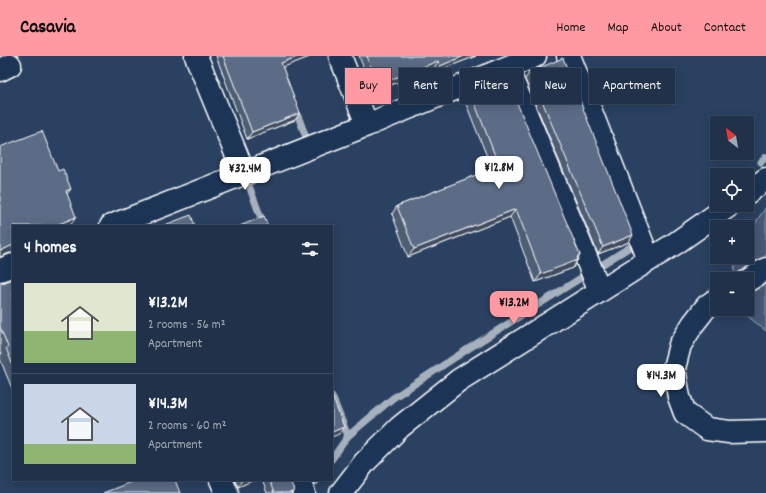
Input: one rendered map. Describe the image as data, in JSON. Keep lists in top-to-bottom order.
{
  "north": "top left",
  "page": {
    "header": "Casavia",
    "nav": [
      "Home",
      "Map",
      "About",
      "Contact"
    ],
    "chip": [
      "Buy",
      "Rent",
      "Filters",
      "New",
      "Apartment"
    ],
    "map_buttons": ["+", "−"],
    "price": [
      "¥12.8M",
      "¥32.4M",
      "¥13.2M",
      "¥14.3M"
    ],
    "heading": "4 homes",
    "list": [
      {
        "name": "¥13.2M",
        "note": "2 rooms · 56 m² · Apartment"
      },
      {
        "name": "¥14.3M",
        "note": "2 rooms · 60 m² · Apartment"
      }
    ]
  }
}
